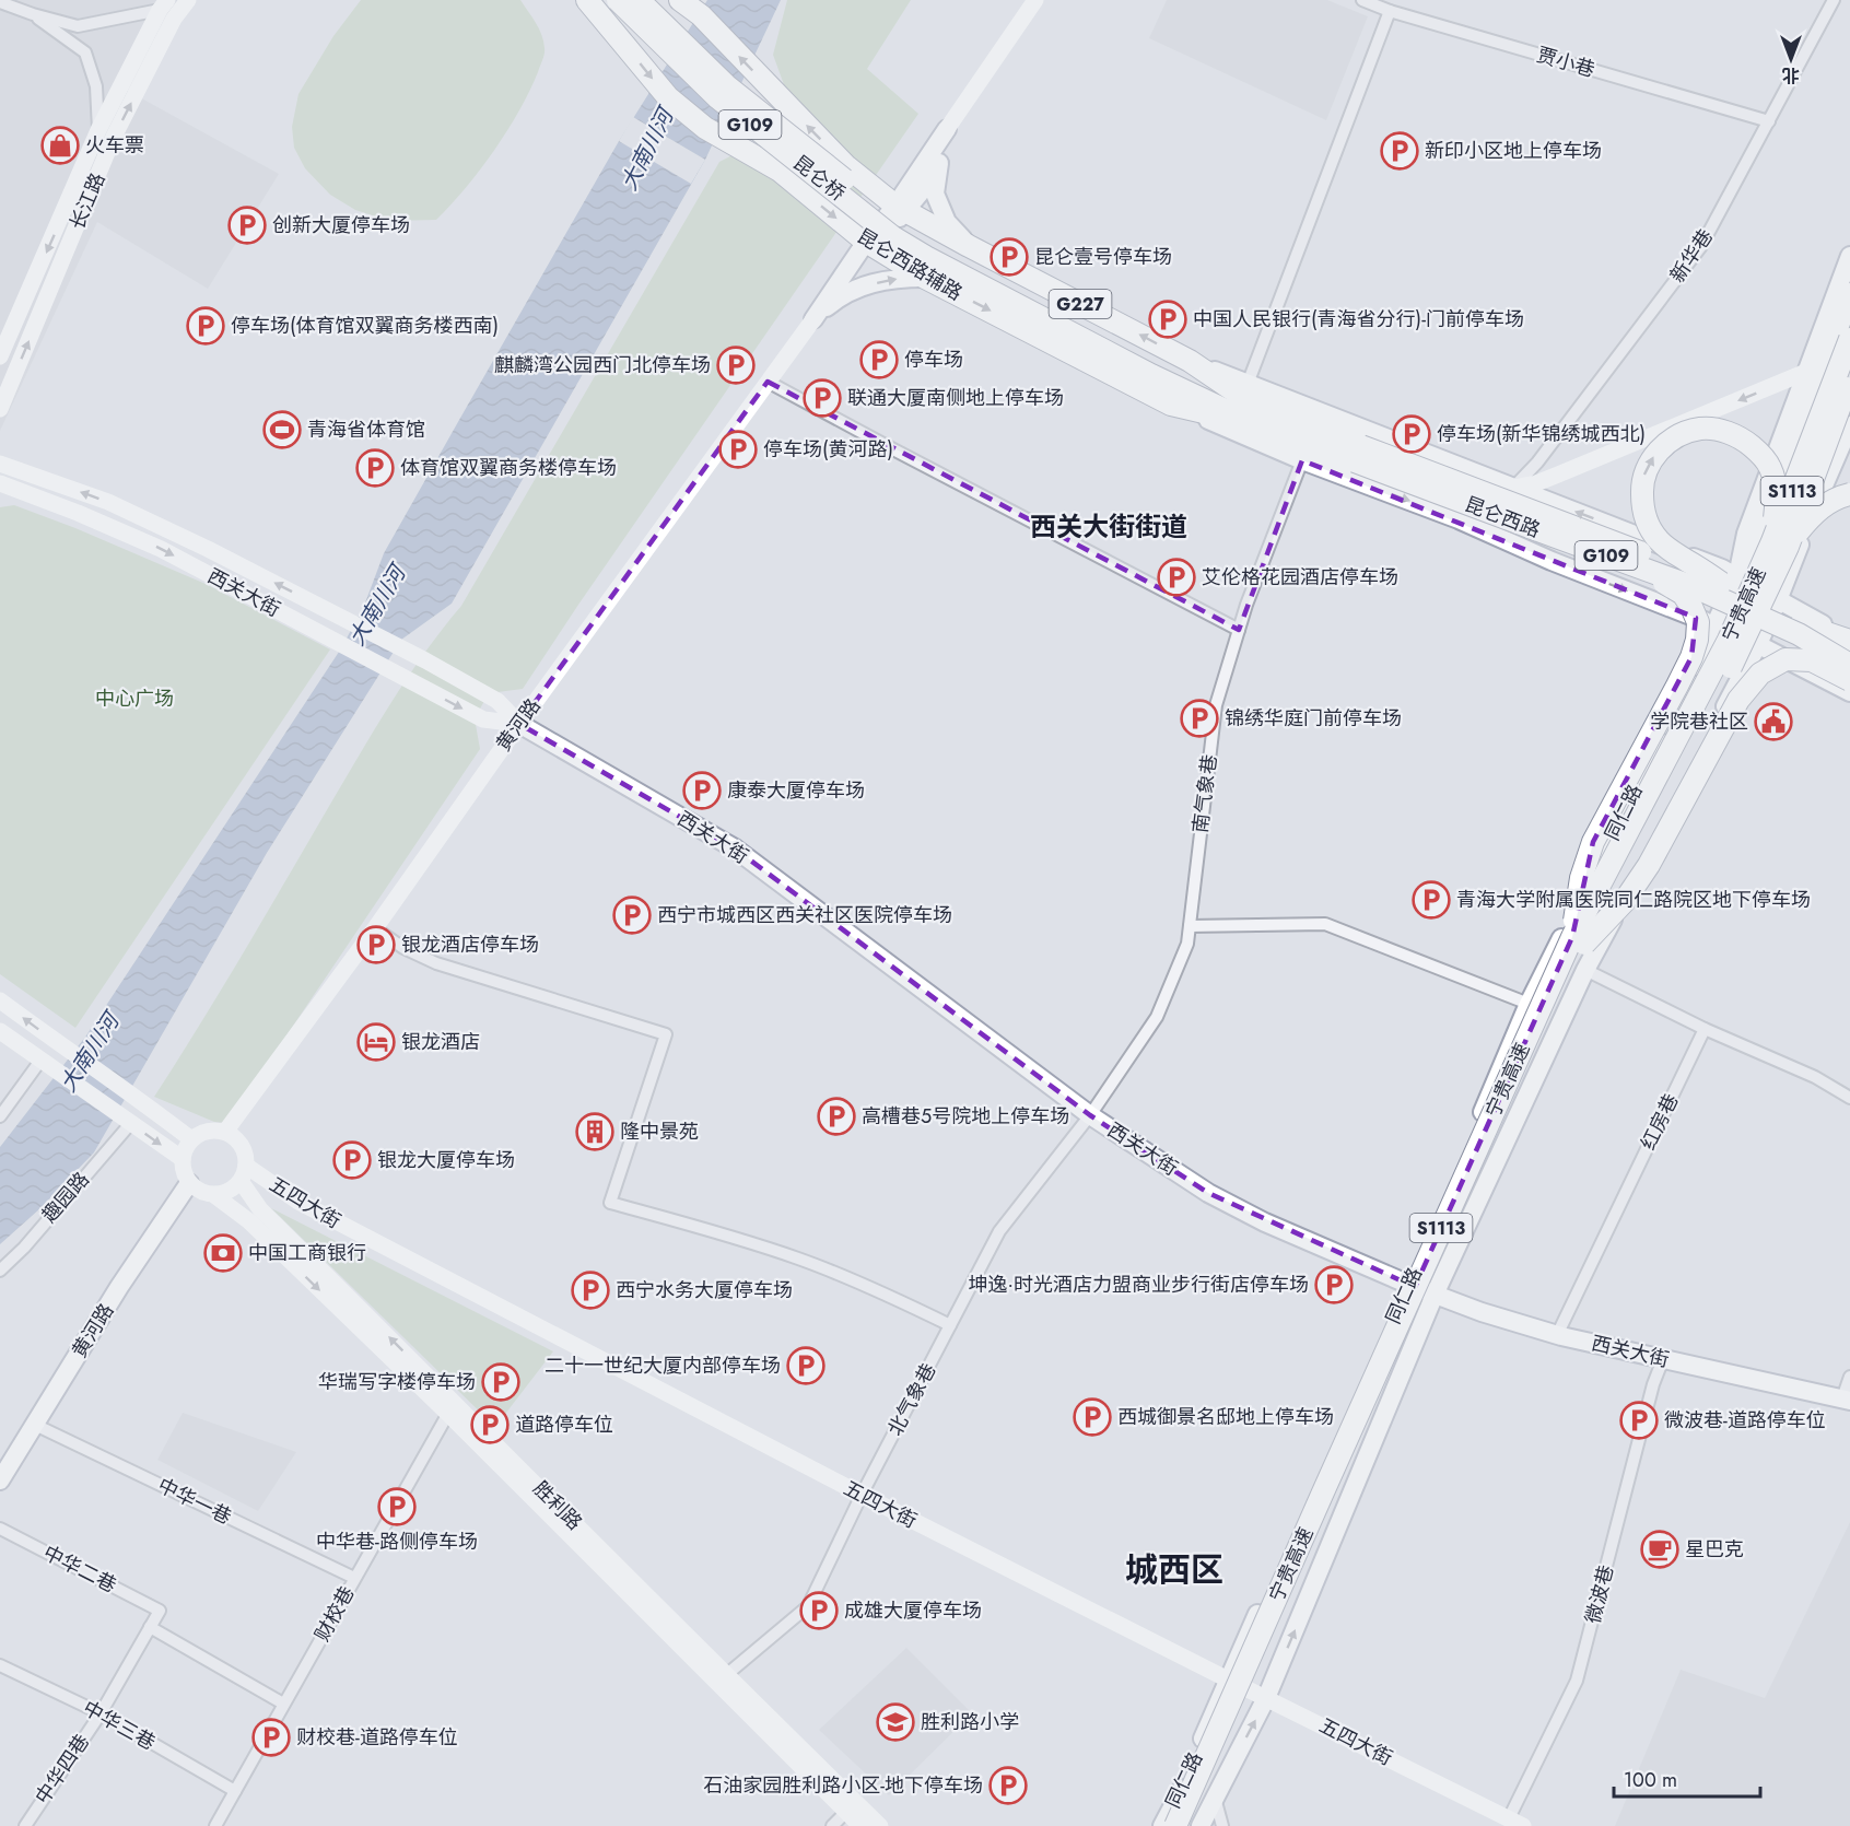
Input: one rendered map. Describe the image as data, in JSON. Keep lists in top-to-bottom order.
{
  "streets": {
    "highway": [
      "G109",
      "昆仑桥",
      "昆仑西路辅路",
      "G227",
      "S1113",
      "昆仑西路",
      "宁贵高速"
    ],
    "main road": [
      "长江路",
      "西关大街",
      "黄河路",
      "同仁路",
      "五四大街",
      "胜利路"
    ],
    "street": [
      "贾小巷",
      "新华巷",
      "南气象巷",
      "红房巷",
      "趣园路",
      "北气象巷",
      "中华一巷",
      "中华二巷",
      "微波巷",
      "财校巷",
      "中华三巷",
      "中华四巷"
    ]
  },
  "crossings": [
    ["贾小巷", "新华巷"],
    ["昆仑桥", "昆仑西路"],
    ["昆仑西路辅路", "G227"],
    ["昆仑西路辅路", "昆仑西路"],
    ["G227", "昆仑西路"],
    ["昆仑西路", "同仁路"],
    ["西关大街", "黄河路"],
    ["西关大街", "南气象巷"],
    ["西关大街", "同仁路"],
    ["西关大街", "红房巷"],
    ["西关大街", "北气象巷"],
    ["西关大街", "微波巷"],
    ["黄河路", "五四大街"],
    ["黄河路", "中华一巷"],
    ["黄河路", "胜利路"],
    ["南气象巷", "北气象巷"],
    ["同仁路", "五四大街"],
    ["五四大街", "北气象巷"],
    ["五四大街", "胜利路"],
    ["五四大街", "微波巷"],
    ["北气象巷", "胜利路"],
    ["中华一巷", "财校巷"],
    ["胜利路", "财校巷"],
    ["中华二巷", "中华四巷"],
    ["财校巷", "中华三巷"],
    ["中华三巷", "中华四巷"]
  ],
  "districts": ["西关大街街道", "城西区"],
  "water": ["大南川河"],
  "parks": ["中心广场"],
  "places": {
    "shop": ["火车票"],
    "parking": [
      "新印小区地上停车场",
      "创新大厦停车场",
      "昆仑壹号停车场",
      "中国人民银行(青海省分行)-门前停车场",
      "停车场(体育馆双翼商务楼西南)",
      "停车场",
      "麒麟湾公园西门北停车场",
      "联通大厦南侧地上停车场",
      "停车场(新华锦绣城西北)",
      "停车场(黄河路)",
      "体育馆双翼商务楼停车场",
      "艾伦格花园酒店停车场",
      "锦绣华庭门前停车场",
      "康泰大厦停车场",
      "青海大学附属医院同仁路院区地下停车场",
      "西宁市城西区西关社区医院停车场",
      "银龙酒店停车场",
      "高槽巷5号院地上停车场",
      "银龙大厦停车场",
      "坤逸·时光酒店力盟商业步行街店停车场",
      "西宁水务大厦停车场",
      "二十一世纪大厦内部停车场",
      "华瑞写字楼停车场",
      "西城御景名邸地上停车场",
      "微波巷-道路停车位",
      "道路停车位",
      "中华巷-路侧停车场",
      "成雄大厦停车场",
      "财校巷-道路停车位",
      "石油家园胜利路小区-地下停车场"
    ],
    "sports": ["青海省体育馆"],
    "public building": ["学院巷社区"],
    "hotel": ["银龙酒店"],
    "building": ["隆中景苑"],
    "bank": ["中国工商银行"],
    "cafe": ["星巴克"],
    "school or university": ["胜利路小学"]
  },
  "scale_bar": "100 m",
  "north": "bottom"
}
